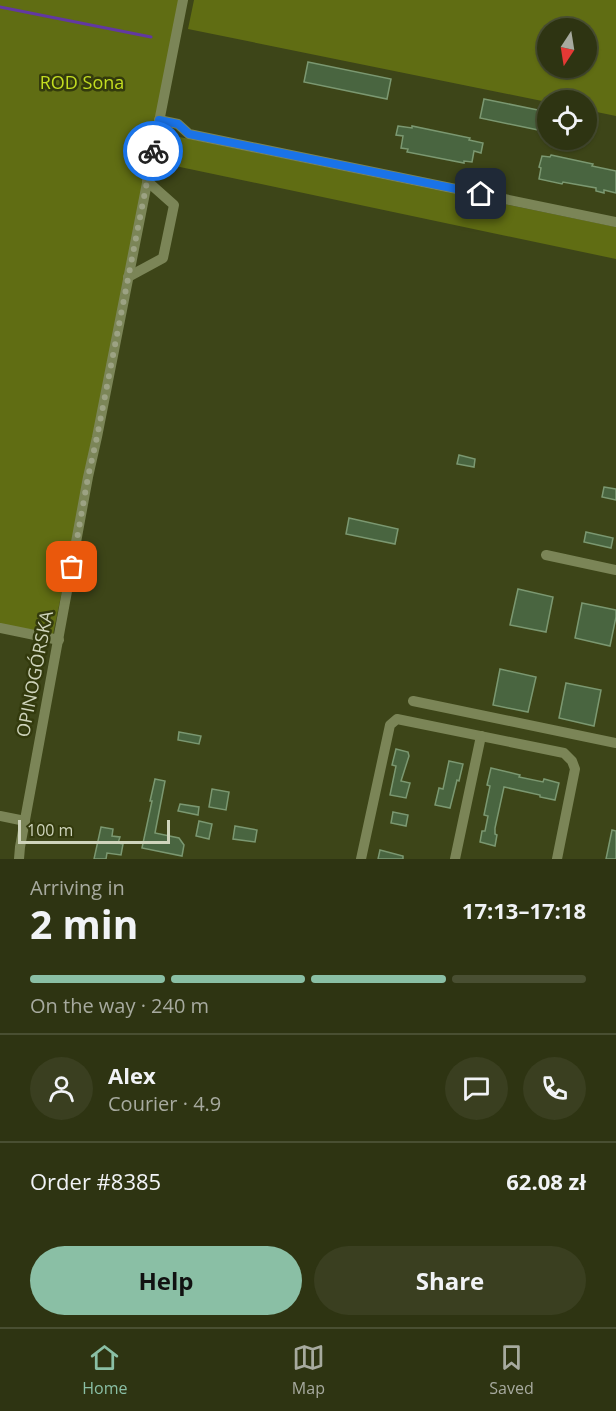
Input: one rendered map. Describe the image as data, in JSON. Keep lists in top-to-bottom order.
{
  "streets": {
    "street": ["OPINOGÓRSKA"]
  },
  "parks": ["ROD Sona"],
  "scale_bar": "100 m",
  "north": "bottom",
  "page": {
    "scale": "100 m",
    "heading": ["2 min", "Arriving in", "17:13–17:18"],
    "panel": [
      "Alex",
      "Courier · 4.9",
      "Order #8385",
      "62.08 zł"
    ],
    "bar": "On the way · 240 m",
    "buttons": ["Help", "Share"],
    "tabs": ["Home", "Map", "Saved"]
  }
}
